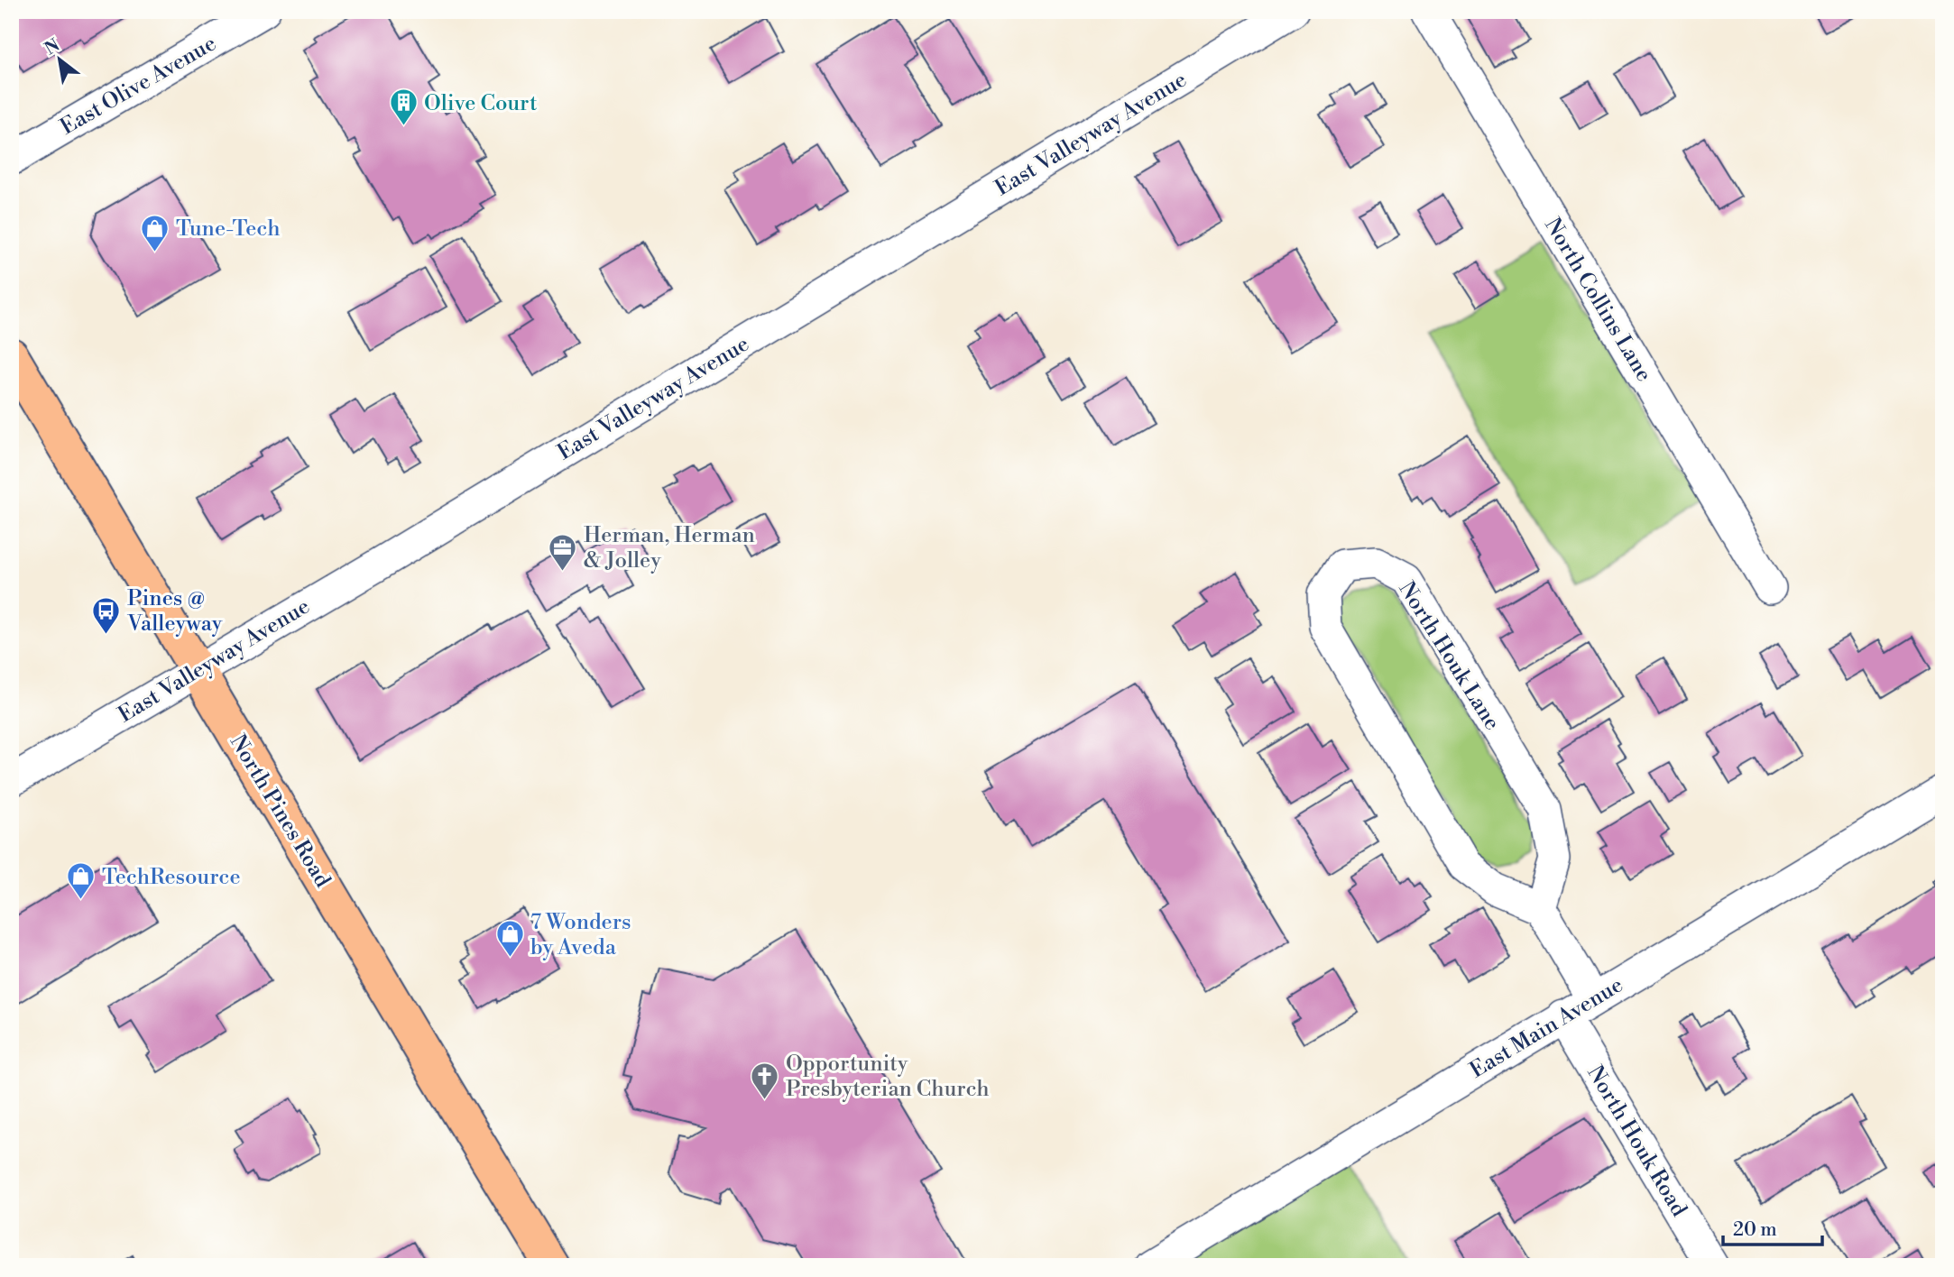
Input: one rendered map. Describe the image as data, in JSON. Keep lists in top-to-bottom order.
{
  "streets": {
    "main road": ["North Pines Road"],
    "street": [
      "East Olive Avenue",
      "East Valleyway Avenue",
      "North Collins Lane",
      "North Houk Lane",
      "East Main Avenue",
      "North Houk Road"
    ]
  },
  "crossings": [
    ["East Valleyway Avenue", "North Pines Road"],
    ["East Main Avenue", "North Houk Road"]
  ],
  "places": {
    "building": ["Olive Court"],
    "shop": ["Tune-Tech", "TechResource", "7 Wonders by Aveda"],
    "office": ["Herman, Herman & Jolley"],
    "bus stop": ["Pines @ Valleyway"],
    "church": ["Opportunity Presbyterian Church"]
  },
  "scale_bar": "20 m",
  "north": "top left"
}
